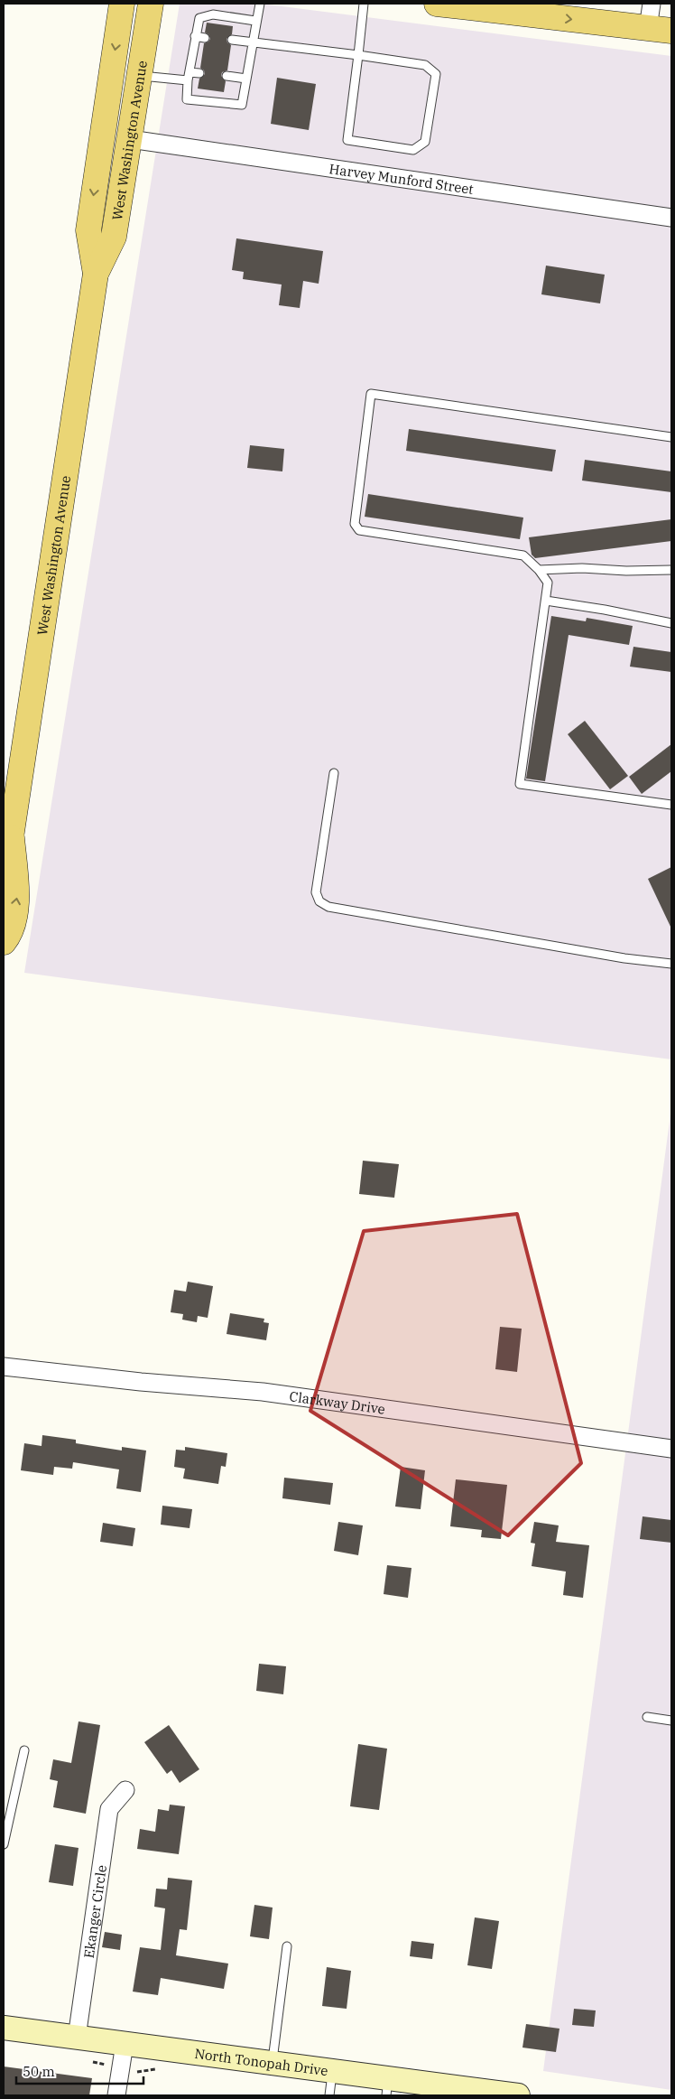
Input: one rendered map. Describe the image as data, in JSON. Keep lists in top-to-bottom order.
{
  "streets": {
    "main road": ["West Washington Avenue"],
    "street": [
      "Harvey Munford Street",
      "Clarkway Drive",
      "Ekanger Circle",
      "North Tonopah Drive"
    ]
  },
  "crossings": [
    ["West Washington Avenue", "Harvey Munford Street"],
    ["Ekanger Circle", "North Tonopah Drive"]
  ],
  "scale_bar": "50 m"
}
